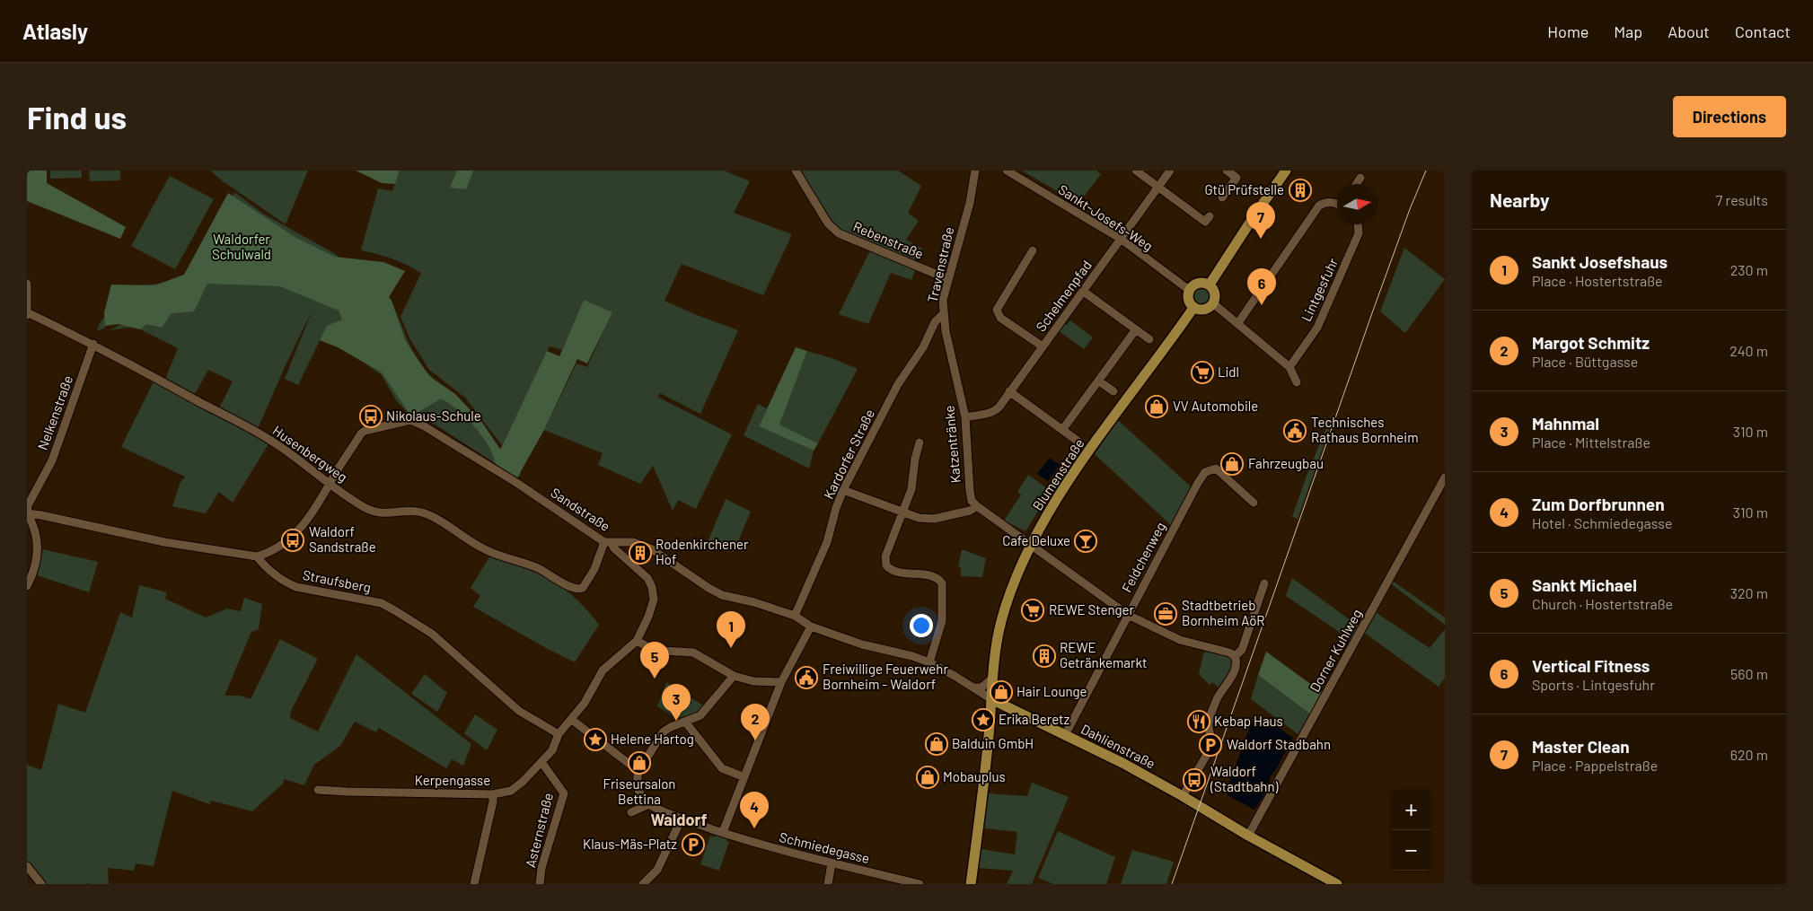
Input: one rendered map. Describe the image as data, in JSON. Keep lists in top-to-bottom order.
{
  "streets": {
    "main road": ["Blumenstraße", "Dahlienstraße"],
    "street": [
      "Sankt-Josefs-Weg",
      "Rebenstraße",
      "Travenstraße",
      "Lintgesfuhr",
      "Schelmenpfad",
      "Nelkenstraße",
      "Katzentränke",
      "Husenbergweg",
      "Kardorfer Straße",
      "Sandstraße",
      "Feldchenweg",
      "Straufsberg",
      "Dorner Kuhlweg",
      "Kerpengasse",
      "Asternstraße",
      "Schmiedegasse"
    ]
  },
  "crossings": [
    ["Sankt-Josefs-Weg", "Schelmenpfad"],
    ["Sankt-Josefs-Weg", "Blumenstraße"],
    ["Rebenstraße", "Travenstraße"],
    ["Travenstraße", "Katzentränke"],
    ["Travenstraße", "Kardorfer Straße"],
    ["Schelmenpfad", "Katzentränke"],
    ["Nelkenstraße", "Husenbergweg"],
    ["Husenbergweg", "Sandstraße"],
    ["Husenbergweg", "Kerpengasse"],
    ["Kardorfer Straße", "Sandstraße"],
    ["Blumenstraße", "Sandstraße"],
    ["Blumenstraße", "Dahlienstraße"],
    ["Sandstraße", "Straufsberg"],
    ["Sandstraße", "Dahlienstraße"],
    ["Sandstraße", "Kerpengasse"],
    ["Feldchenweg", "Dahlienstraße"],
    ["Straufsberg", "Kerpengasse"],
    ["Dorner Kuhlweg", "Dahlienstraße"],
    ["Kerpengasse", "Asternstraße"]
  ],
  "districts": ["Waldorf"],
  "parks": ["Waldorfer Schulwald"],
  "places": {
    "building": ["Gtü Prüfstelle", "Rodenkirchener Hof", "REWE Getränkemarkt"],
    "supermarket": ["Lidl", "REWE Stenger"],
    "shop": [
      "VV Automobile",
      "Fahrzeugbau",
      "Hair Lounge",
      "Balduin GmbH",
      "Friseursalon Bettina",
      "Mobauplus"
    ],
    "bus stop": ["Nikolaus-Schule", "Waldorf Sandstraße", "Waldorf (Stadtbahn)"],
    "public building": ["Technisches Rathaus Bornheim", "Freiwillige Feuerwehr Bornheim - Waldorf"],
    "bar": ["Cafe Deluxe"],
    "office": ["Stadtbetrieb Bornheim AöR"],
    "place": ["Erika Beretz", "Helene Hartog"],
    "restaurant": ["Kebap Haus"],
    "parking": ["Waldorf Stadbahn", "Klaus-Mäs-Platz"]
  },
  "north": "right",
  "page": {
    "header": "Atlasly",
    "nav": [
      "Home",
      "Map",
      "About",
      "Contact"
    ],
    "buttons": "Directions",
    "title": "Find us",
    "heading": ["Nearby", "7 results"],
    "pins": [
      "7",
      "6",
      "1",
      "5",
      "3",
      "2",
      "4"
    ],
    "list": [
      {
        "mark": "1",
        "name": "Sankt Josefshaus",
        "note": "Place · Hostertstraße",
        "value": "230 m"
      },
      {
        "mark": "2",
        "name": "Margot Schmitz",
        "note": "Place · Büttgasse",
        "value": "240 m"
      },
      {
        "mark": "3",
        "name": "Mahnmal",
        "note": "Place · Mittelstraße",
        "value": "310 m"
      },
      {
        "mark": "4",
        "name": "Zum Dorfbrunnen",
        "note": "Hotel · Schmiedegasse",
        "value": "310 m"
      },
      {
        "mark": "5",
        "name": "Sankt Michael",
        "note": "Church · Hostertstraße",
        "value": "320 m"
      },
      {
        "mark": "6",
        "name": "Vertical Fitness",
        "note": "Sports · Lintgesfuhr",
        "value": "560 m"
      },
      {
        "mark": "7",
        "name": "Master Clean",
        "note": "Place · Pappelstraße",
        "value": "620 m"
      }
    ],
    "map_buttons": ["+", "−"]
  }
}
